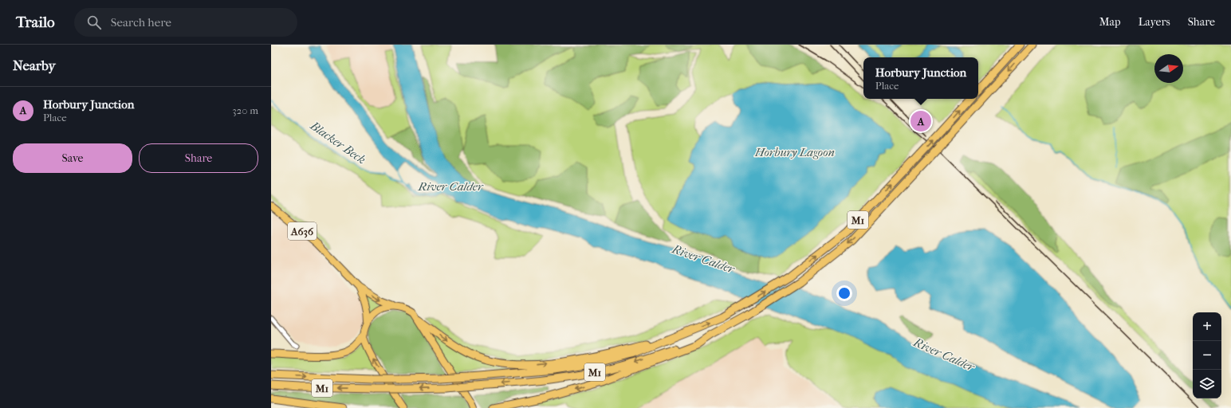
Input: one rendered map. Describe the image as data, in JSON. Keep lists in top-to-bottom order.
{
  "streets": {
    "highway": ["M1"],
    "main road": ["A636"]
  },
  "water": ["Blacker Beck", "Horbury Lagoon", "River Calder"],
  "north": "right",
  "page": {
    "header": "Trailo",
    "search": "Search here",
    "nav": ["Map", "Layers", "Share"],
    "heading": "Nearby",
    "popup": ["Horbury Junction", "Place"],
    "list": [
      {
        "mark": "A",
        "name": "Horbury Junction",
        "note": "Place",
        "value": "320 m"
      }
    ],
    "pins": "A",
    "buttons": ["Save", "Share"],
    "map_buttons": ["+", "−"]
  }
}
